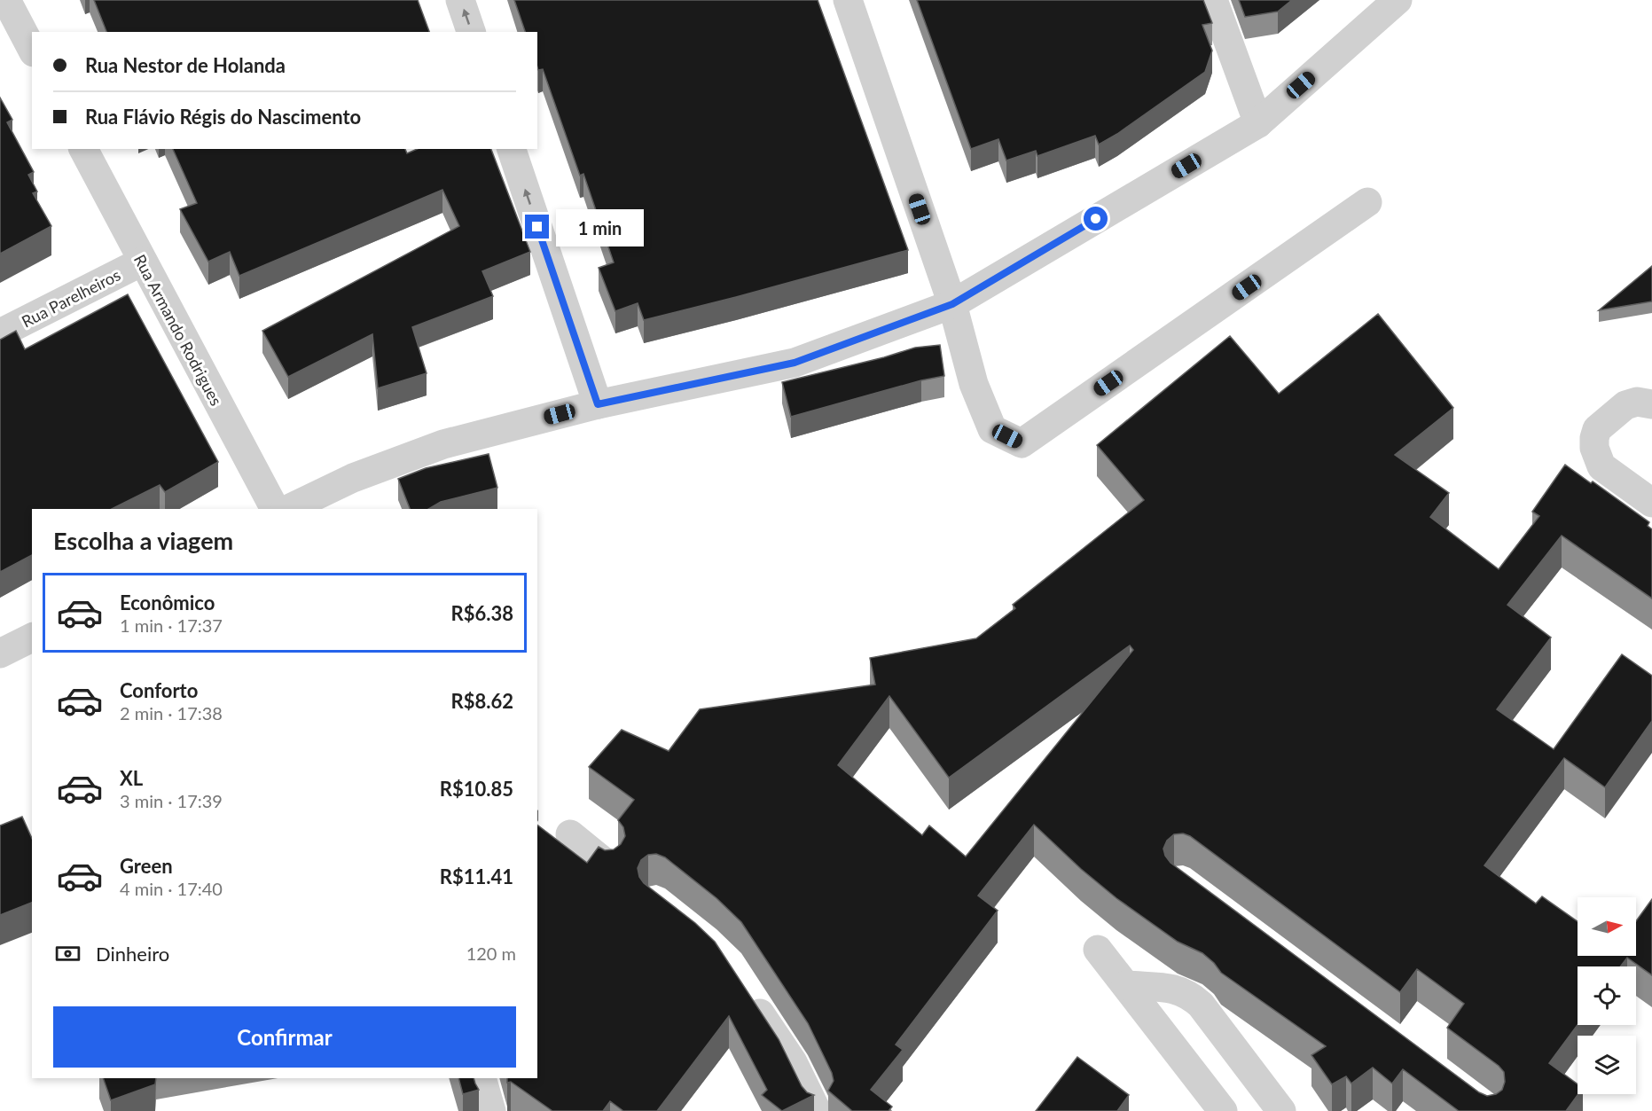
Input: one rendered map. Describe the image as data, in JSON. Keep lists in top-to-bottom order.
{
  "streets": {
    "street": ["Rua Parelheiros", "Rua Armando Rodrigues"]
  },
  "crossings": [
    ["Rua Parelheiros", "Rua Armando Rodrigues"]
  ],
  "north": "right",
  "page": {
    "banner": ["Rua Nestor de Holanda", "Rua Flávio Régis do Nascimento"],
    "bubble": "1 min",
    "heading": "Escolha a viagem",
    "list": [
      {
        "name": "Econômico",
        "note": "1 min · 17:37",
        "value": "R$6.38"
      },
      {
        "name": "Conforto",
        "note": "2 min · 17:38",
        "value": "R$8.62"
      },
      {
        "name": "XL",
        "note": "3 min · 17:39",
        "value": "R$10.85"
      },
      {
        "name": "Green",
        "note": "4 min · 17:40",
        "value": "R$11.41"
      }
    ],
    "pay": ["Dinheiro", "120 m"],
    "buttons": "Confirmar"
  }
}
